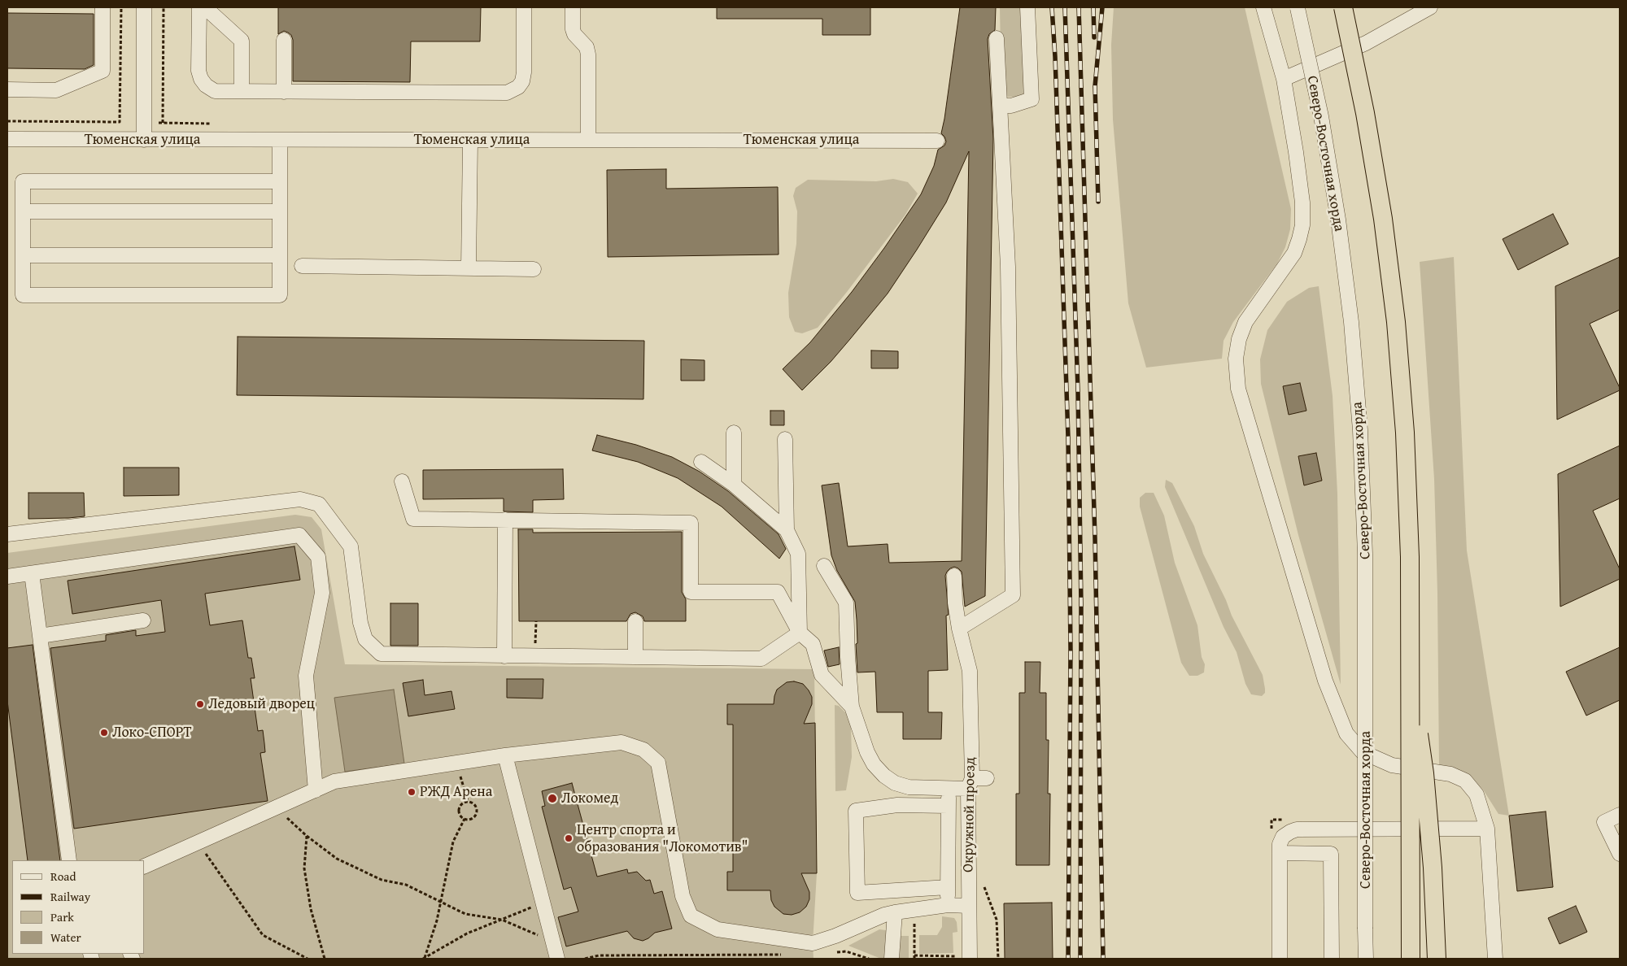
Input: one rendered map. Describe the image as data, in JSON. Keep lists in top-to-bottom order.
{
  "streets": {
    "street": ["Тюменская улица", "Северо-Восточная хорда", "Окружной проезд"]
  },
  "places": [
    "Ледовый дворец",
    "Локо-СПОРТ",
    "РЖД Арена",
    "Локомед",
    "Центр спорта и образования \"Локомотив\""
  ],
  "legend": [
    "Road",
    "Railway",
    "Park",
    "Water"
  ]
}
